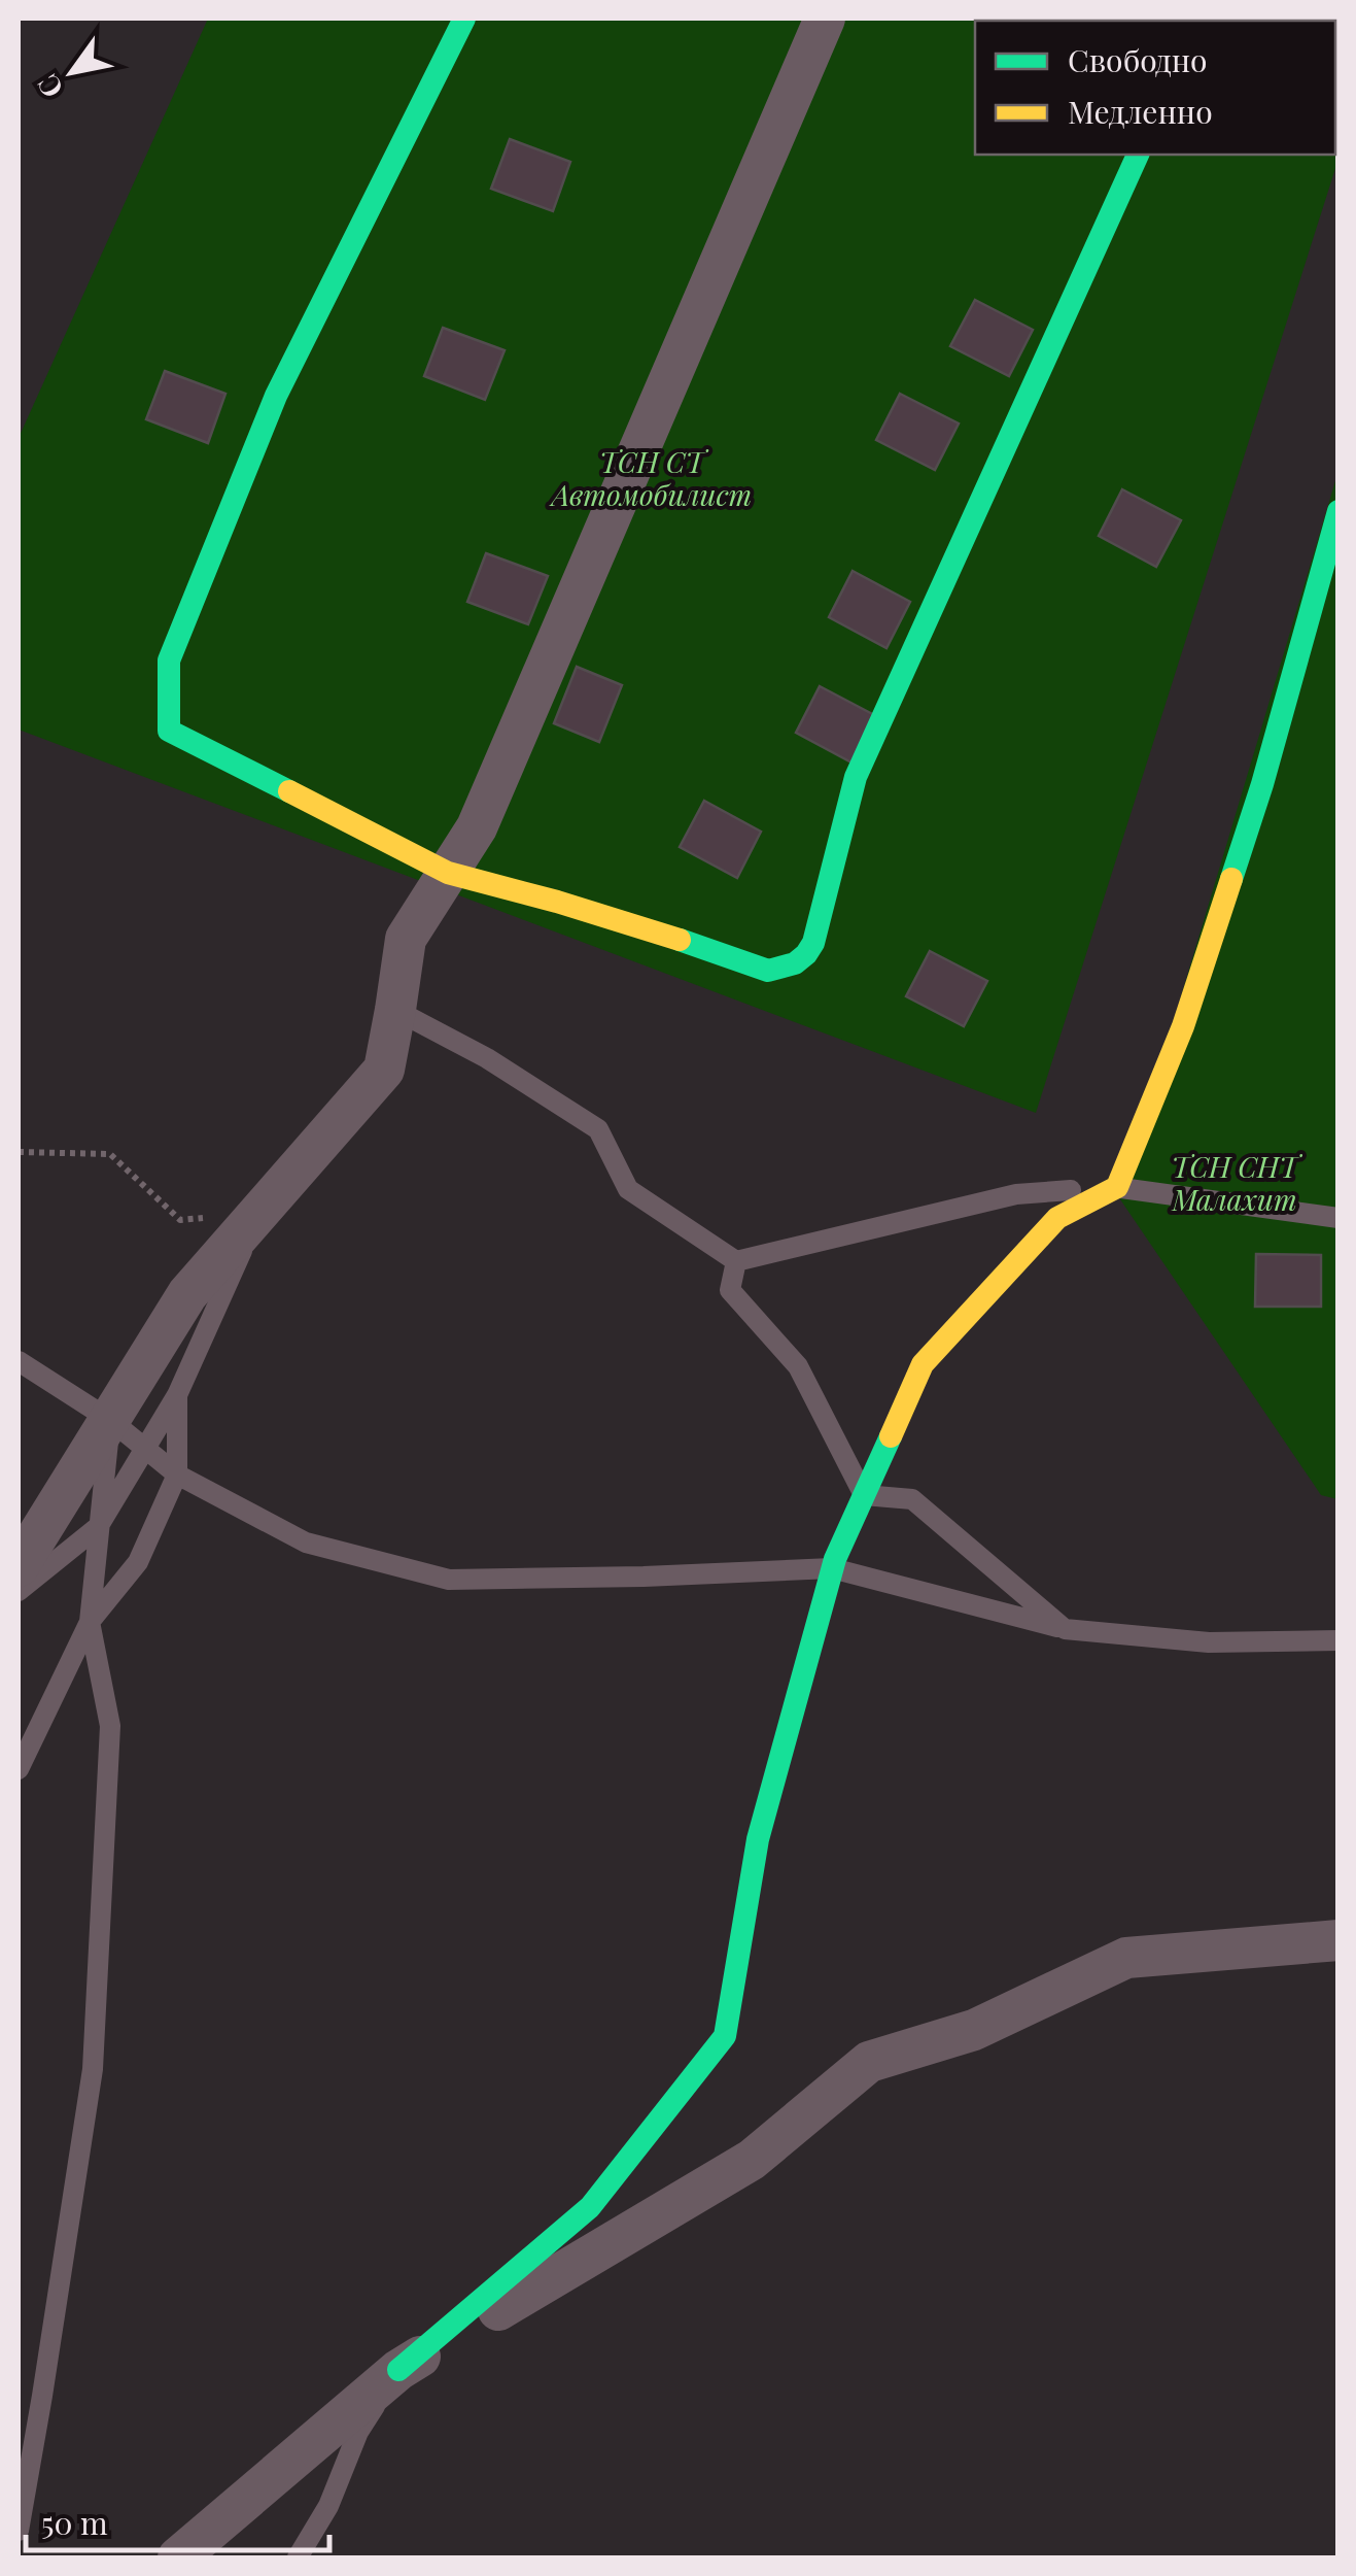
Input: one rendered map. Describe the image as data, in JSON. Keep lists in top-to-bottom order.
{
  "parks": ["ТСН СТ Автомобилист", "ТСН СНТ Малахит"],
  "legend": ["Свободно", "Медленно"],
  "scale_bar": "50 m",
  "north": "bottom left"
}
